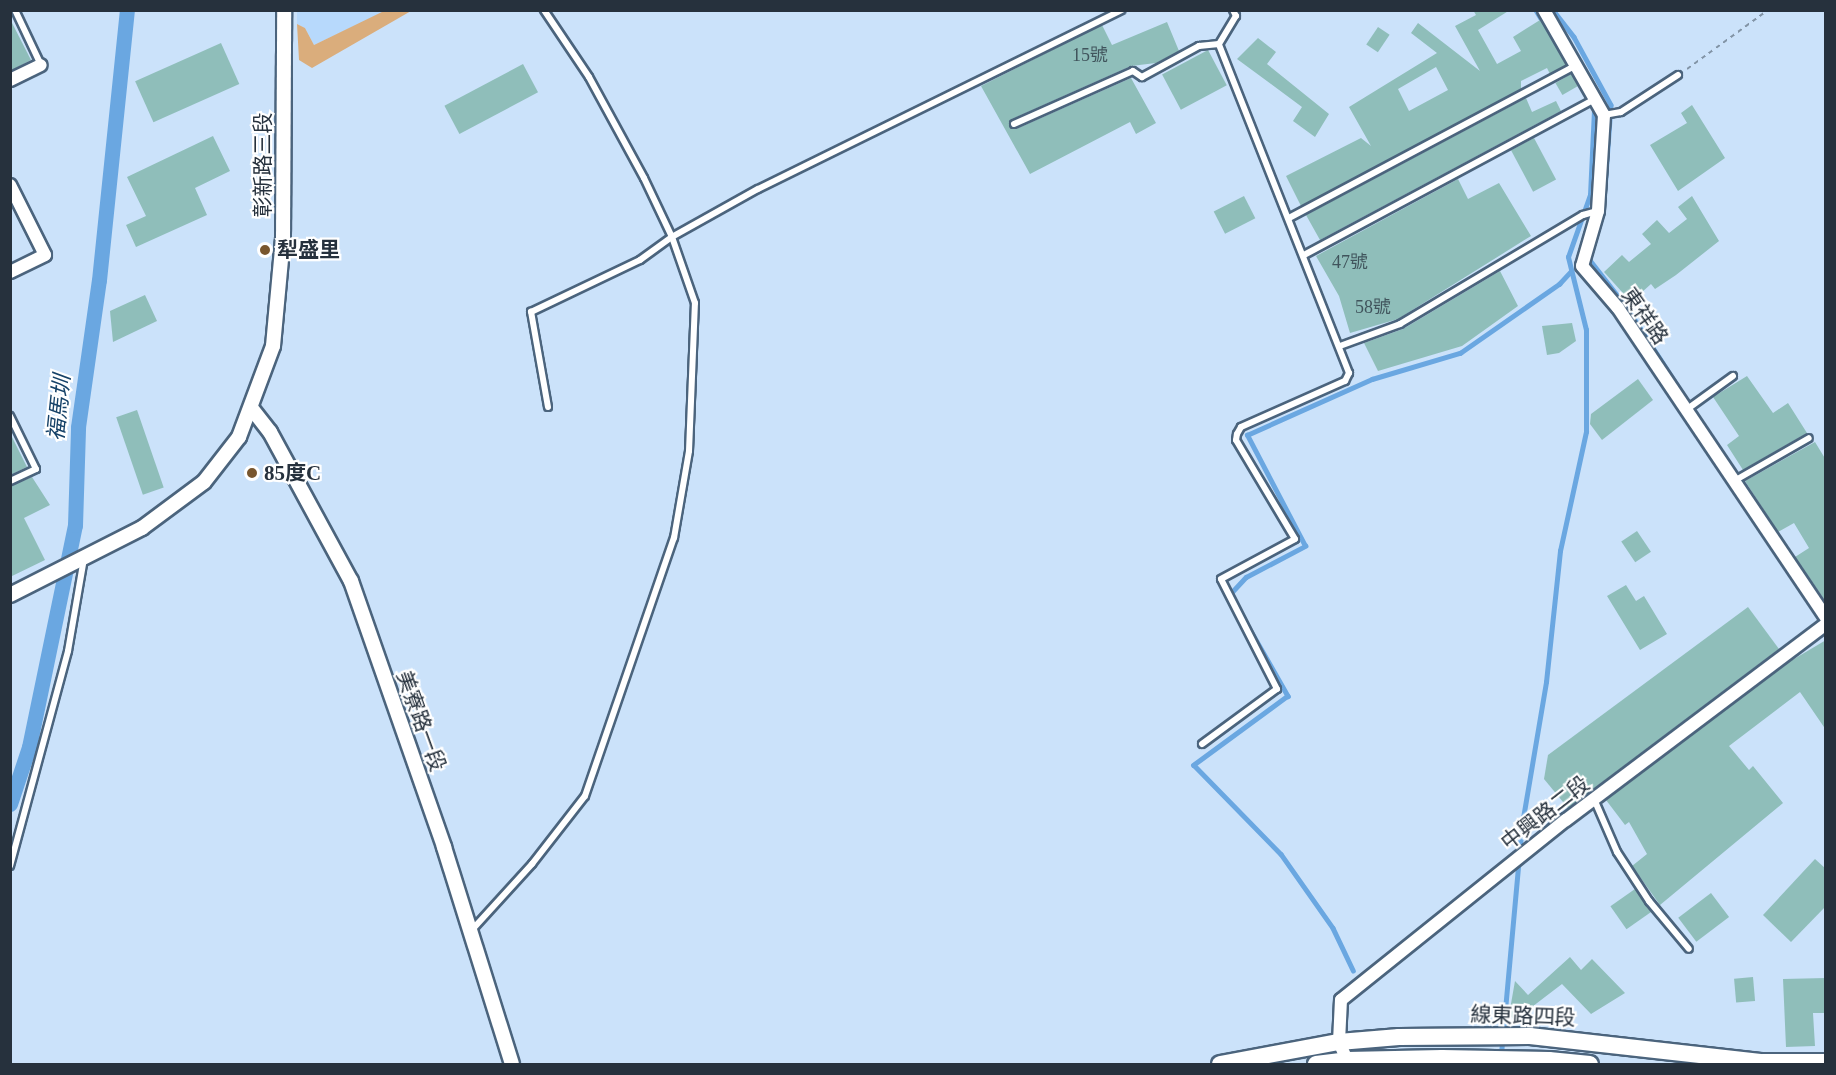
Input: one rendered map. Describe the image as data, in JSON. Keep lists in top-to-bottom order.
{
  "streets": {
    "main road": ["線東路四段"],
    "street": [
      "彰新路三段",
      "東祥路",
      "美寮路一段",
      "中興路二段"
    ]
  },
  "crossings": [
    ["彰新路三段", "美寮路一段"],
    ["中興路二段", "線東路四段"]
  ],
  "water": ["福馬圳"],
  "places": ["犁盛里", "85度C"],
  "house_numbers": ["15號", "47號", "58號"]
}
